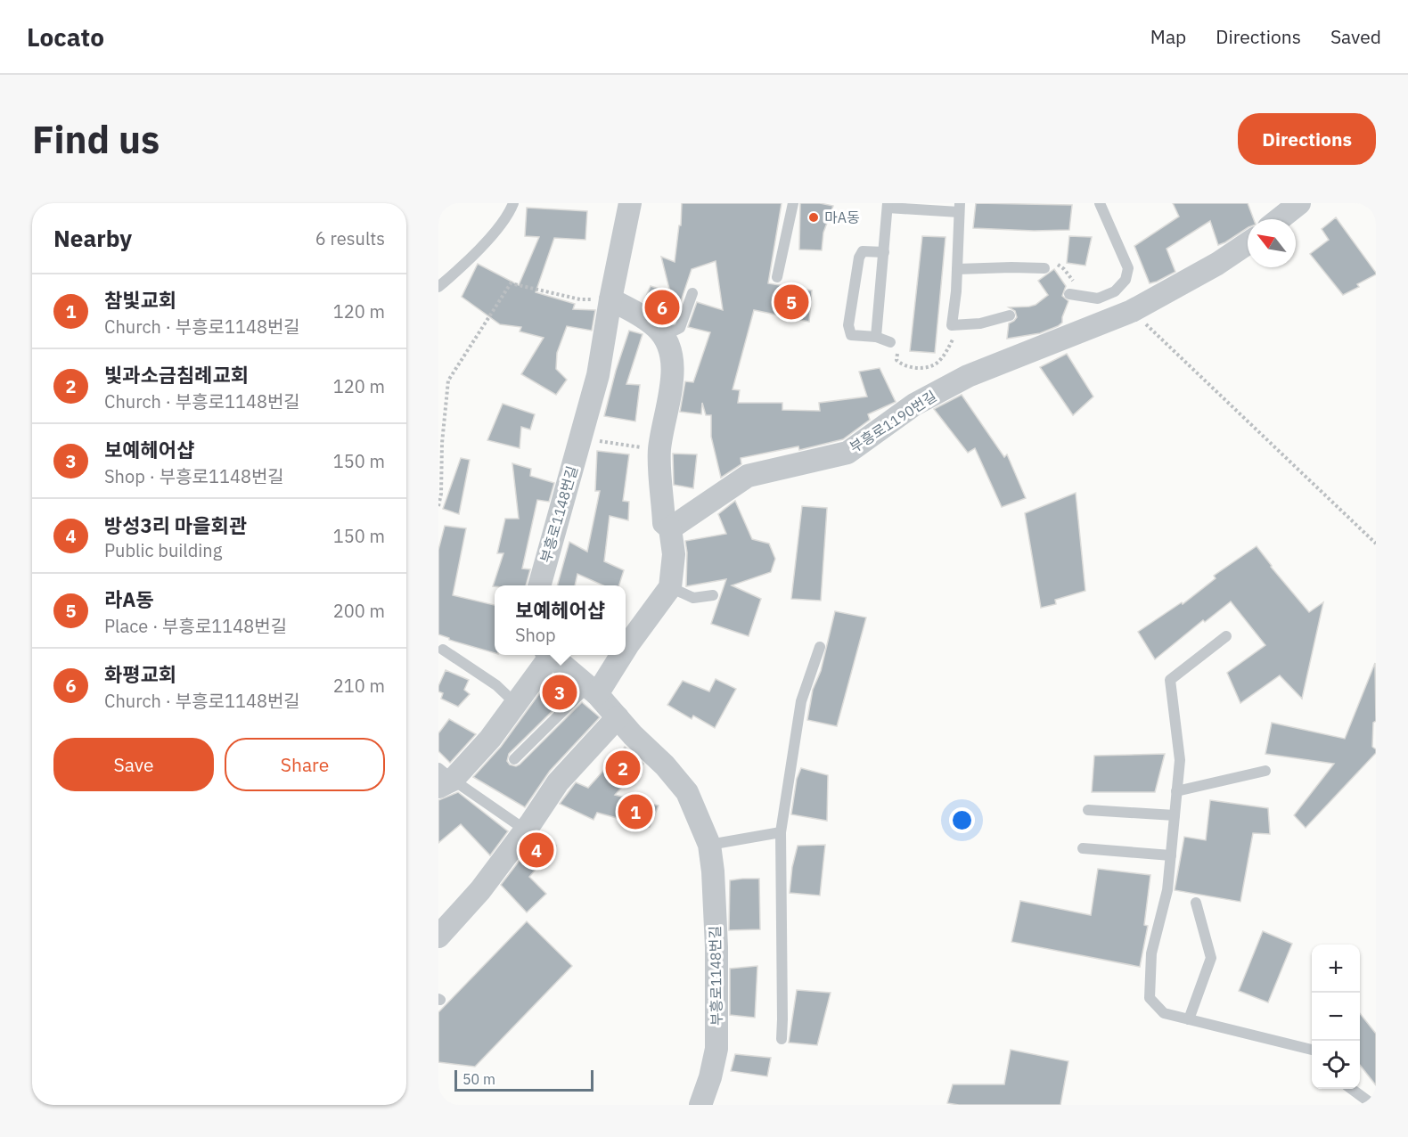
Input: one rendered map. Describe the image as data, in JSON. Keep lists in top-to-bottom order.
{
  "streets": {
    "street": ["부흥로1190번길", "부흥로1148번길"]
  },
  "places": ["마A동"],
  "scale_bar": "50 m",
  "north": "top left",
  "page": {
    "header": "Locato",
    "nav": ["Map", "Directions", "Saved"],
    "buttons": [
      "Directions",
      ["Save", "Share"]
    ],
    "title": "Find us",
    "heading": ["Nearby", "6 results"],
    "list": [
      {
        "mark": "1",
        "name": "참빛교회",
        "note": "Church · 부흥로1148번길",
        "value": "120 m"
      },
      {
        "mark": "2",
        "name": "빛과소금침례교회",
        "note": "Church · 부흥로1148번길",
        "value": "120 m"
      },
      {
        "mark": "3",
        "name": "보예헤어샵",
        "note": "Shop · 부흥로1148번길",
        "value": "150 m"
      },
      {
        "mark": "4",
        "name": "방성3리 마을회관",
        "note": "Public building",
        "value": "150 m"
      },
      {
        "mark": "5",
        "name": "라A동",
        "note": "Place · 부흥로1148번길",
        "value": "200 m"
      },
      {
        "mark": "6",
        "name": "화평교회",
        "note": "Church · 부흥로1148번길",
        "value": "210 m"
      }
    ],
    "pins": [
      "5",
      "6",
      "3",
      "2",
      "1",
      "4"
    ],
    "popup": ["보예헤어샵", "Shop"],
    "map_buttons": ["+", "−"],
    "scale": "50 m"
  }
}
